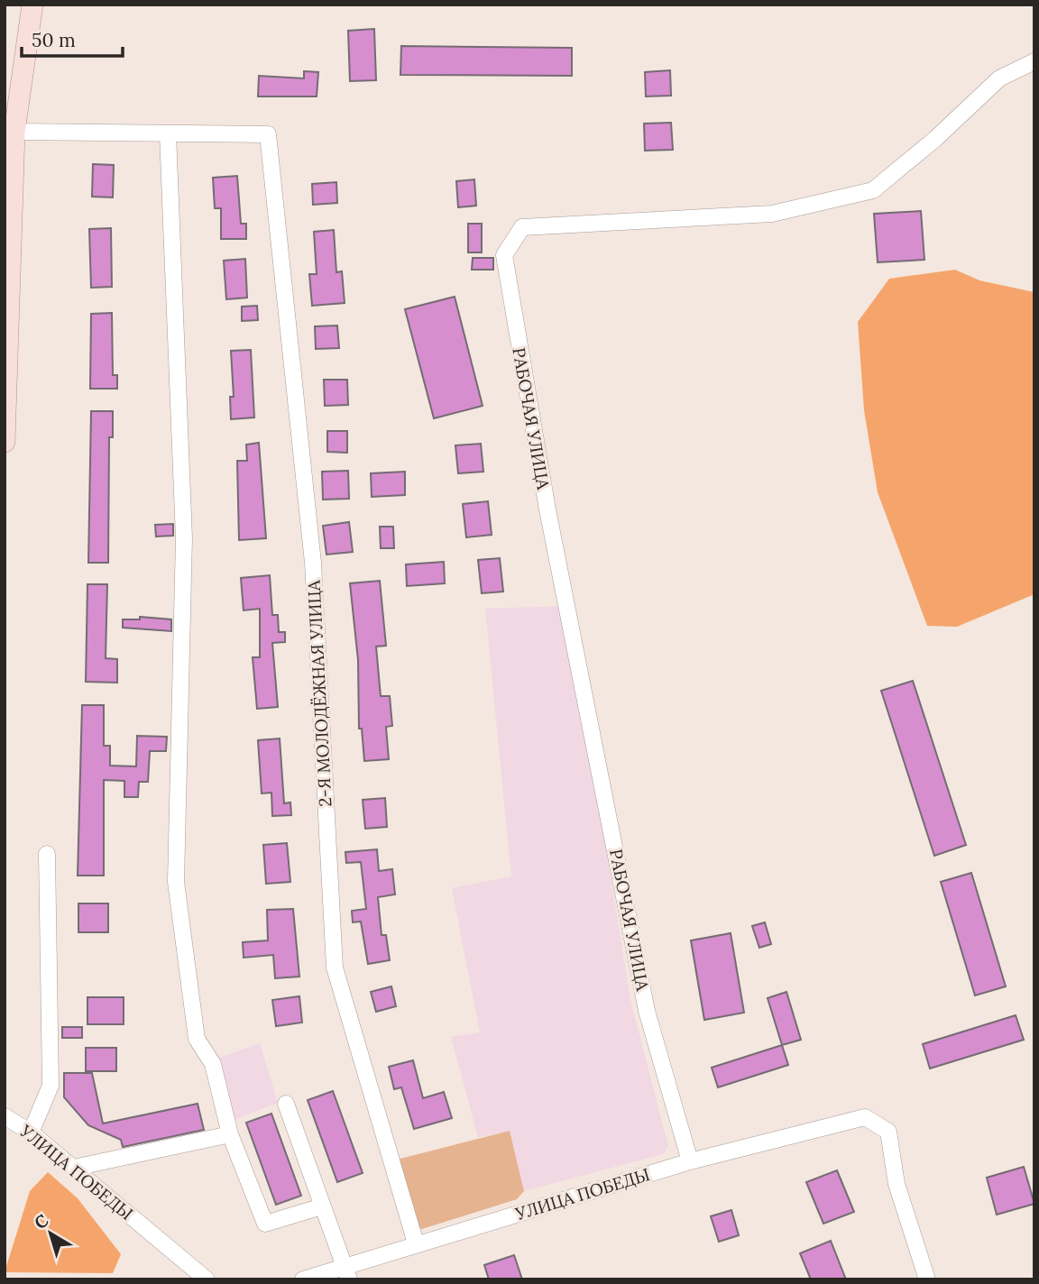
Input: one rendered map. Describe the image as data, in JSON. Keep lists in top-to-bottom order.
{
  "streets": {
    "street": ["РАБОЧАЯ УЛИЦА", "2-Я МОЛОДЁЖНАЯ УЛИЦА", "УЛИЦА ПОБЕДЫ"]
  },
  "crossings": [
    ["РАБОЧАЯ УЛИЦА", "УЛИЦА ПОБЕДЫ"],
    ["2-Я МОЛОДЁЖНАЯ УЛИЦА", "УЛИЦА ПОБЕДЫ"]
  ],
  "scale_bar": "50 m",
  "north": "top left"
}
